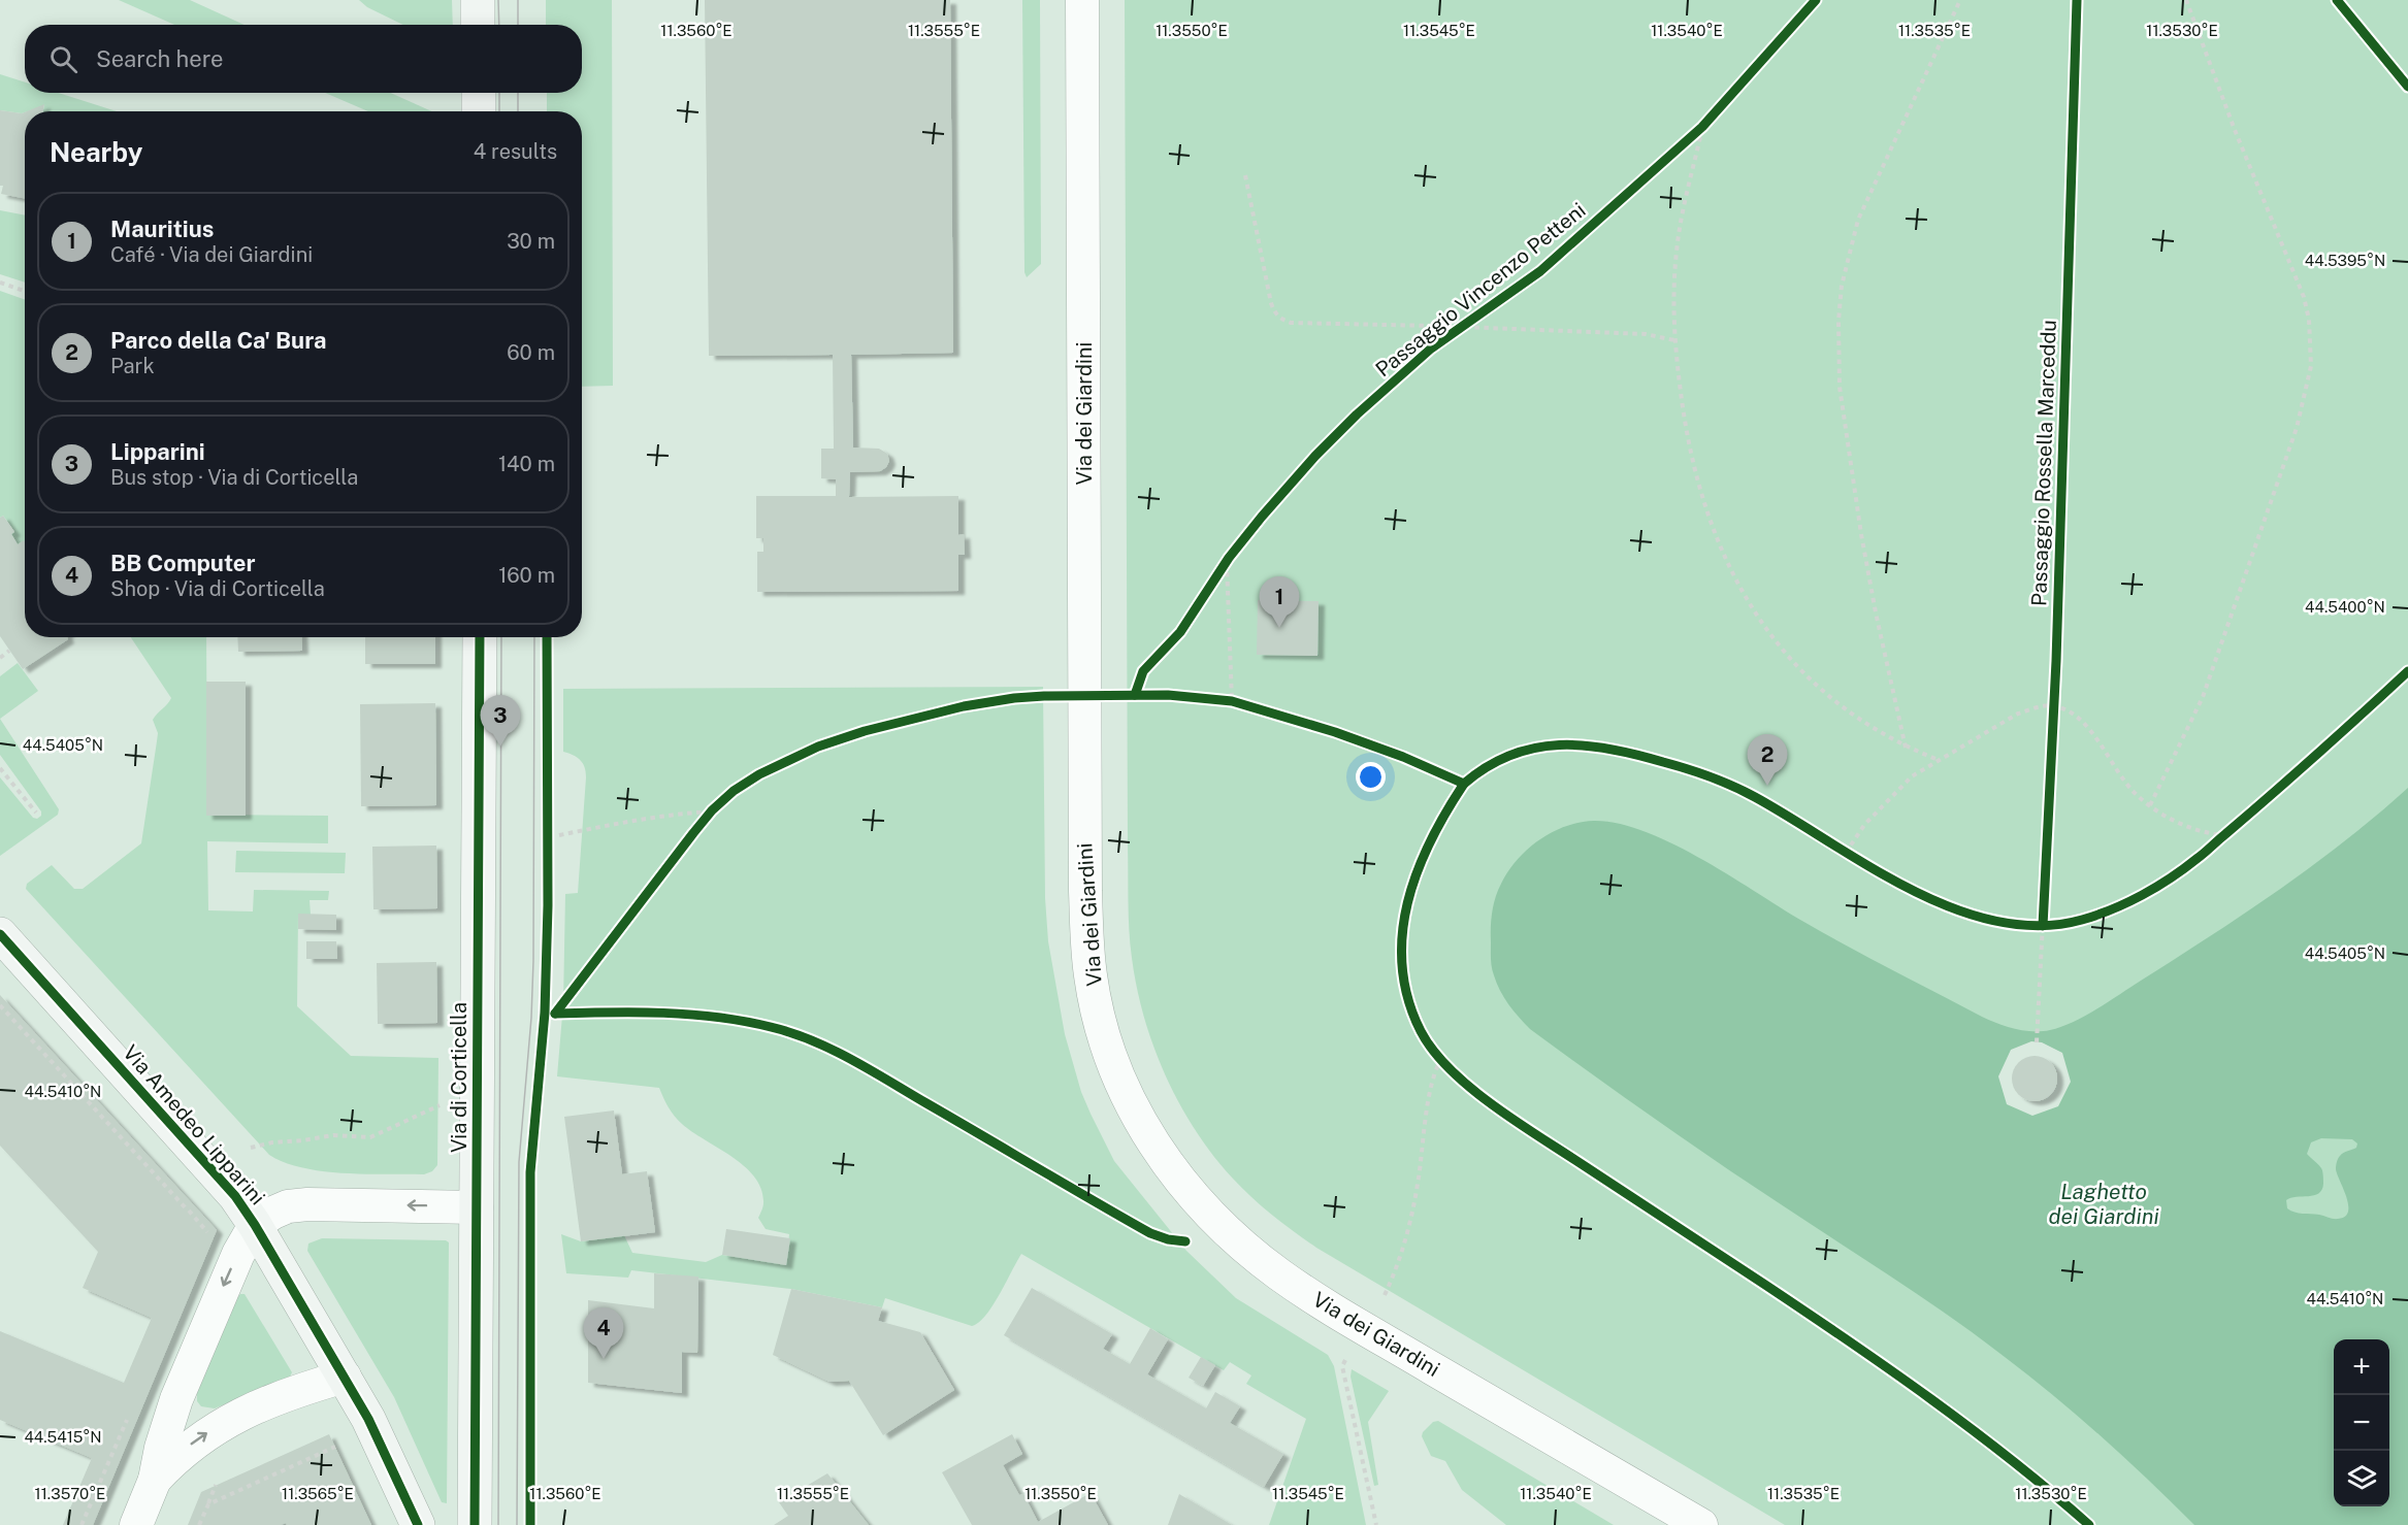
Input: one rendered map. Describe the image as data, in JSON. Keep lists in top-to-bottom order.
{
  "streets": {
    "street": ["Via dei Giardini", "Via di Corticella", "Via Amedeo Lipparini"],
    "cycle path": ["Passaggio Vincenzo Petteni", "Passaggio Rossella Marceddu"]
  },
  "water": ["Laghetto dei Giardini"],
  "page": {
    "search": "Search here",
    "heading": ["Nearby", "4 results"],
    "list": [
      {
        "mark": "1",
        "name": "Mauritius",
        "note": "Café · Via dei Giardini",
        "value": "30 m"
      },
      {
        "mark": "2",
        "name": "Parco della Ca' Bura",
        "note": "Park",
        "value": "60 m"
      },
      {
        "mark": "3",
        "name": "Lipparini",
        "note": "Bus stop · Via di Corticella",
        "value": "140 m"
      },
      {
        "mark": "4",
        "name": "BB Computer",
        "note": "Shop · Via di Corticella",
        "value": "160 m"
      }
    ],
    "pins": [
      "1",
      "3",
      "2",
      "4"
    ],
    "map_buttons": ["+", "−"]
  },
  "coordinates": [
    "11.3560°E",
    "11.3555°E",
    "11.3550°E",
    "11.3545°E",
    "11.3540°E",
    "11.3535°E",
    "11.3530°E",
    "44.5395°N",
    "44.5400°N",
    "44.5405°N",
    "44.5410°N",
    "44.5415°N",
    "11.3570°E",
    "11.3565°E"
  ]
}
